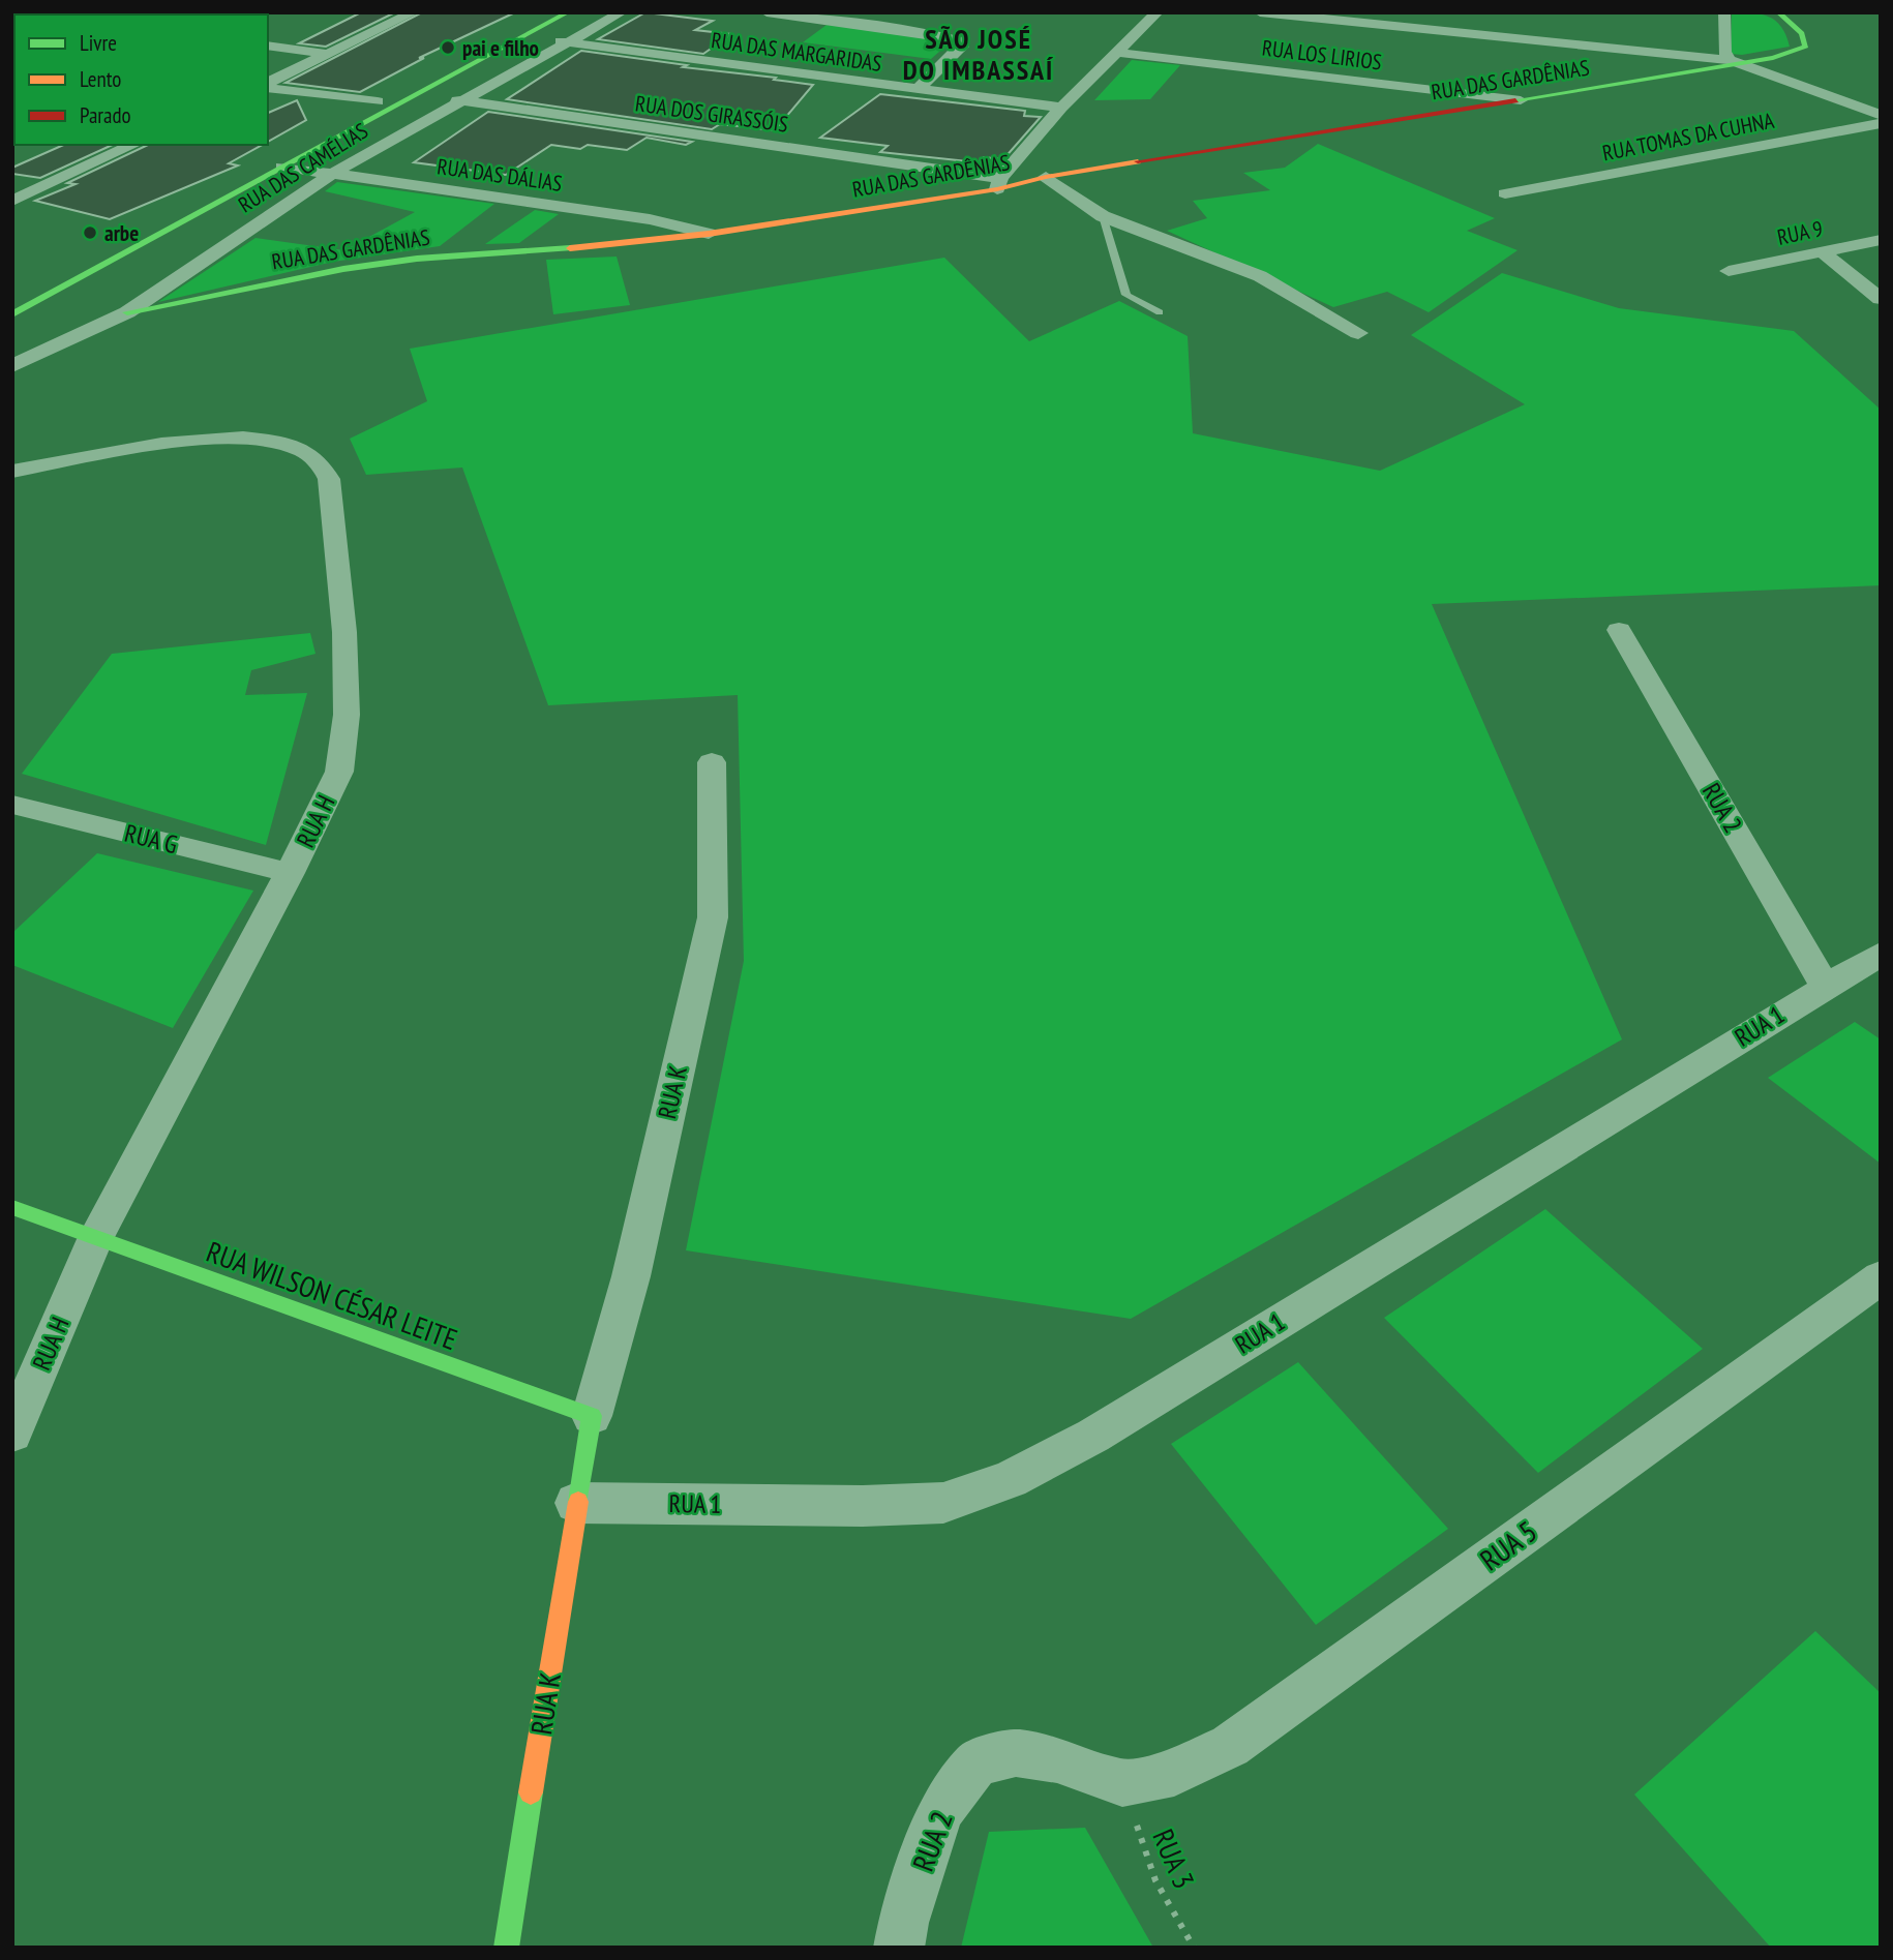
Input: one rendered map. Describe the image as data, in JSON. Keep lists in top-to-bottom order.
{
  "streets": {
    "main road": ["RUA DAS GARDÊNIAS", "RUA K", "RUA WILSON CÉSAR LEITE"],
    "street": [
      "RUA DAS MARGARIDAS",
      "RUA LOS LIRIOS",
      "RUA DOS GIRASSÓIS",
      "RUA TOMAS DA CUHNA",
      "RUA DAS CAMÉLIAS",
      "RUA DAS DÁLIAS",
      "RUA 9",
      "RUA 2",
      "RUA H",
      "RUA G",
      "RUA 1",
      "RUA 5"
    ],
    "path": ["RUA 3"]
  },
  "crossings": [
    ["RUA DAS MARGARIDAS", "RUA DAS CAMÉLIAS"],
    ["RUA LOS LIRIOS", "RUA DAS GARDÊNIAS"],
    ["RUA DAS GARDÊNIAS", "RUA DOS GIRASSÓIS"],
    ["RUA DAS GARDÊNIAS", "RUA DAS CAMÉLIAS"],
    ["RUA DAS GARDÊNIAS", "RUA DAS DÁLIAS"],
    ["RUA DOS GIRASSÓIS", "RUA DAS CAMÉLIAS"],
    ["RUA DAS CAMÉLIAS", "RUA DAS DÁLIAS"],
    ["RUA 2", "RUA 1"],
    ["RUA 2", "RUA 5"],
    ["RUA 2", "RUA 3"],
    ["RUA H", "RUA G"],
    ["RUA H", "RUA WILSON CÉSAR LEITE"],
    ["RUA 1", "RUA K"],
    ["RUA K", "RUA WILSON CÉSAR LEITE"],
    ["RUA 5", "RUA 3"]
  ],
  "districts": ["SÃO JOSÉ DO IMBASSAÍ"],
  "places": ["pai e filho", "arbe"],
  "legend": ["Livre", "Lento", "Parado"]
}
